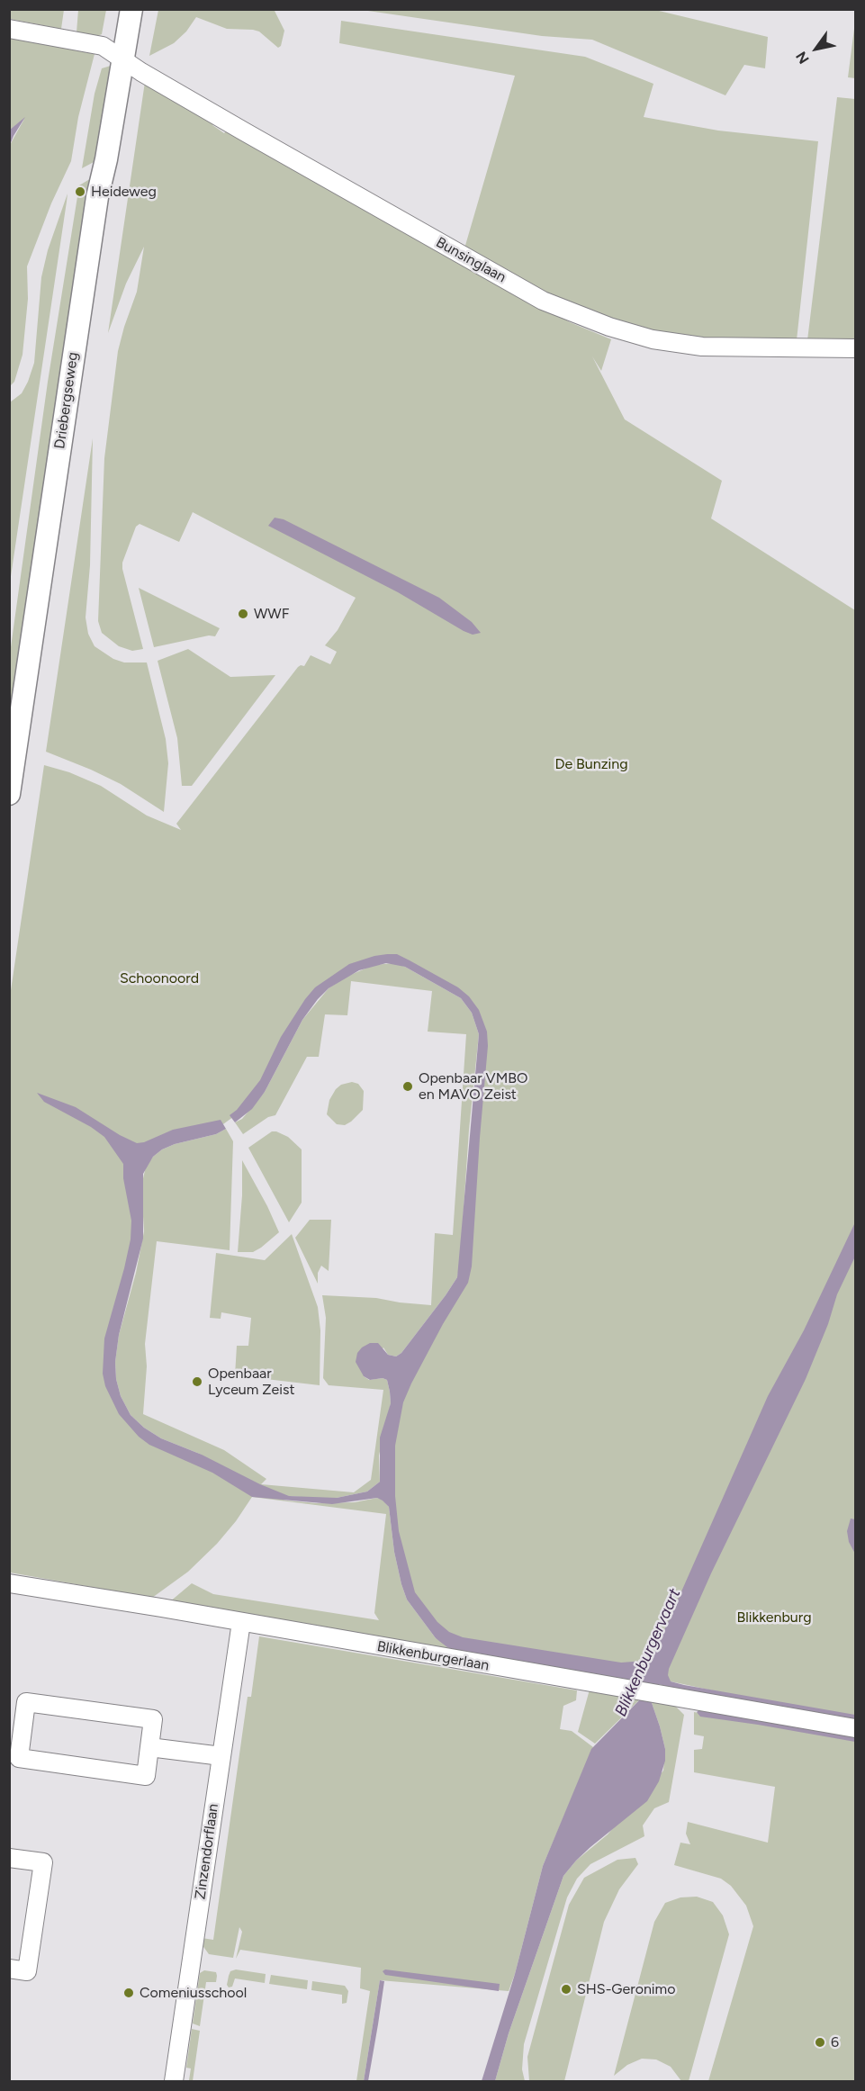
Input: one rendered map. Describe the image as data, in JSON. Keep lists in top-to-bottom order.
{
  "streets": {
    "main road": ["Driebergseweg"],
    "street": ["Bunsinglaan", "Blikkenburgerlaan", "Zinzendorflaan"]
  },
  "crossings": [
    ["Bunsinglaan", "Driebergseweg"],
    ["Blikkenburgerlaan", "Zinzendorflaan"]
  ],
  "water": ["Blikkenburgervaart"],
  "parks": ["De Bunzing", "Schoonoord", "Blikkenburg"],
  "places": [
    "Heideweg",
    "WWF",
    "Openbaar VMBO en MAVO Zeist",
    "Openbaar Lyceum Zeist",
    "SHS-Geronimo",
    "Comeniusschool",
    "6"
  ],
  "north": "bottom left"
}
